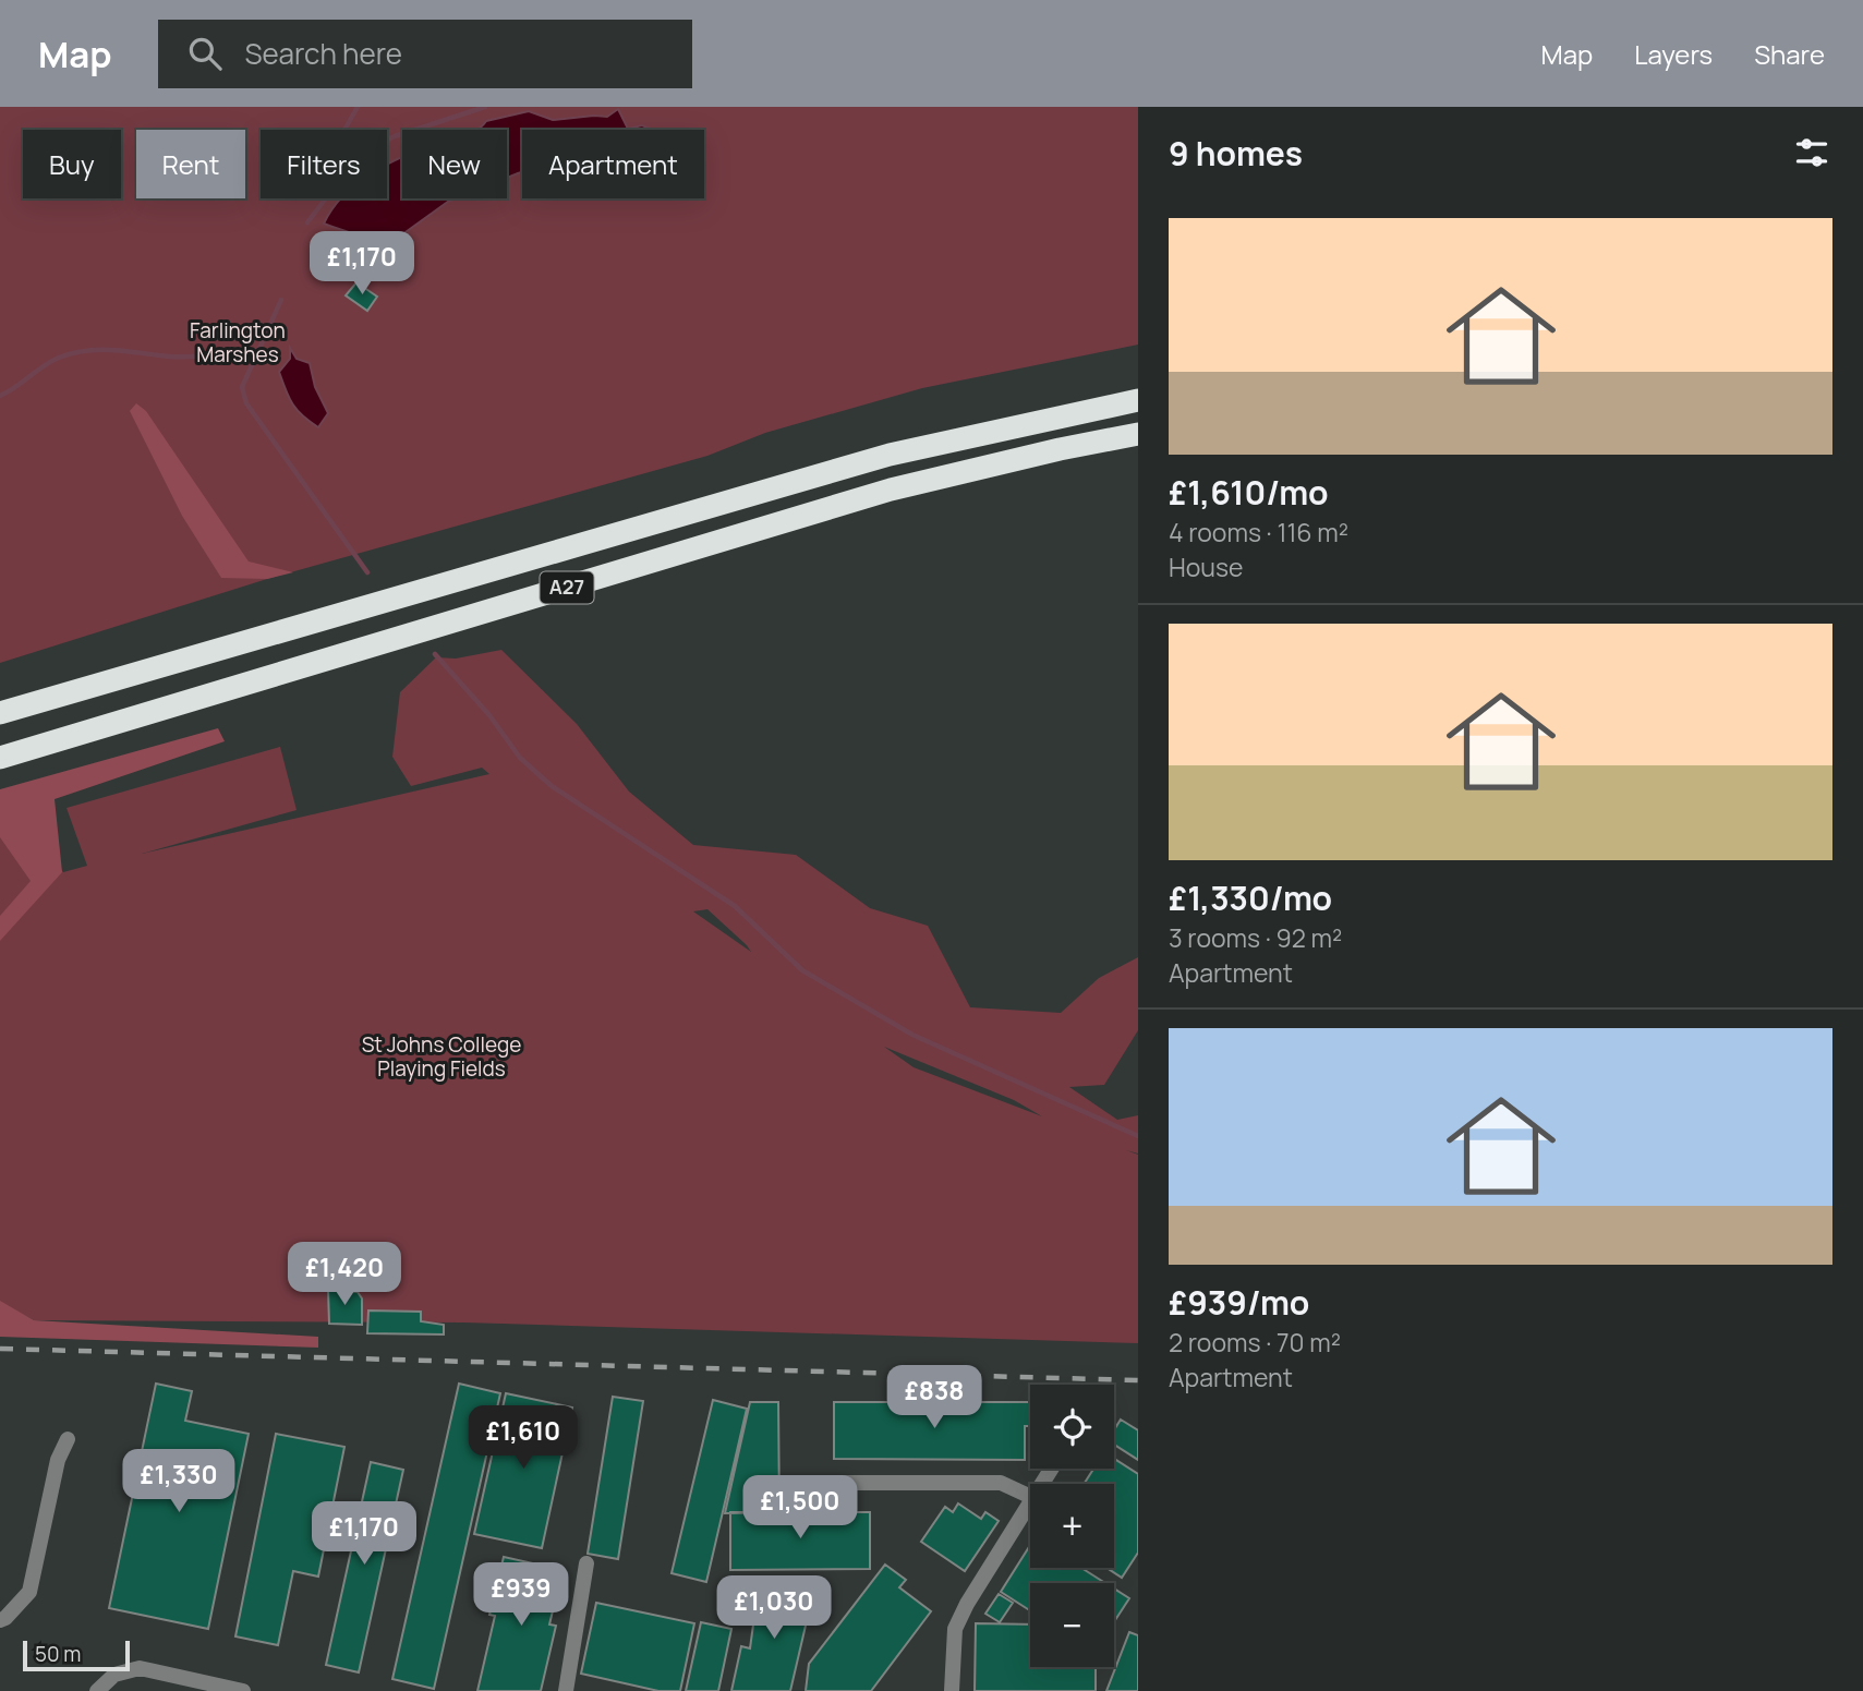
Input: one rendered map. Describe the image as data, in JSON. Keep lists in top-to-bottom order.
{
  "streets": {
    "highway": ["A27"]
  },
  "parks": ["Farlington Marshes", "St Johns College Playing Fields"],
  "scale_bar": "50 m",
  "page": {
    "header": "Map",
    "search": "Search here",
    "nav": ["Map", "Layers", "Share"],
    "heading": "9 homes",
    "chip": [
      "Buy",
      "Rent",
      "Filters",
      "New",
      "Apartment"
    ],
    "list": [
      {
        "name": "£1,610/mo",
        "note": "4 rooms · 116 m² · House"
      },
      {
        "name": "£1,330/mo",
        "note": "3 rooms · 92 m² · Apartment"
      },
      {
        "name": "£939/mo",
        "note": "2 rooms · 70 m² · Apartment"
      }
    ],
    "price": [
      "£1,170",
      "£1,420",
      "£838",
      "£1,610",
      "£1,330",
      "£1,500",
      "£1,170",
      "£939",
      "£1,030"
    ],
    "map_buttons": ["+", "−"],
    "scale": "50 m"
  }
}
